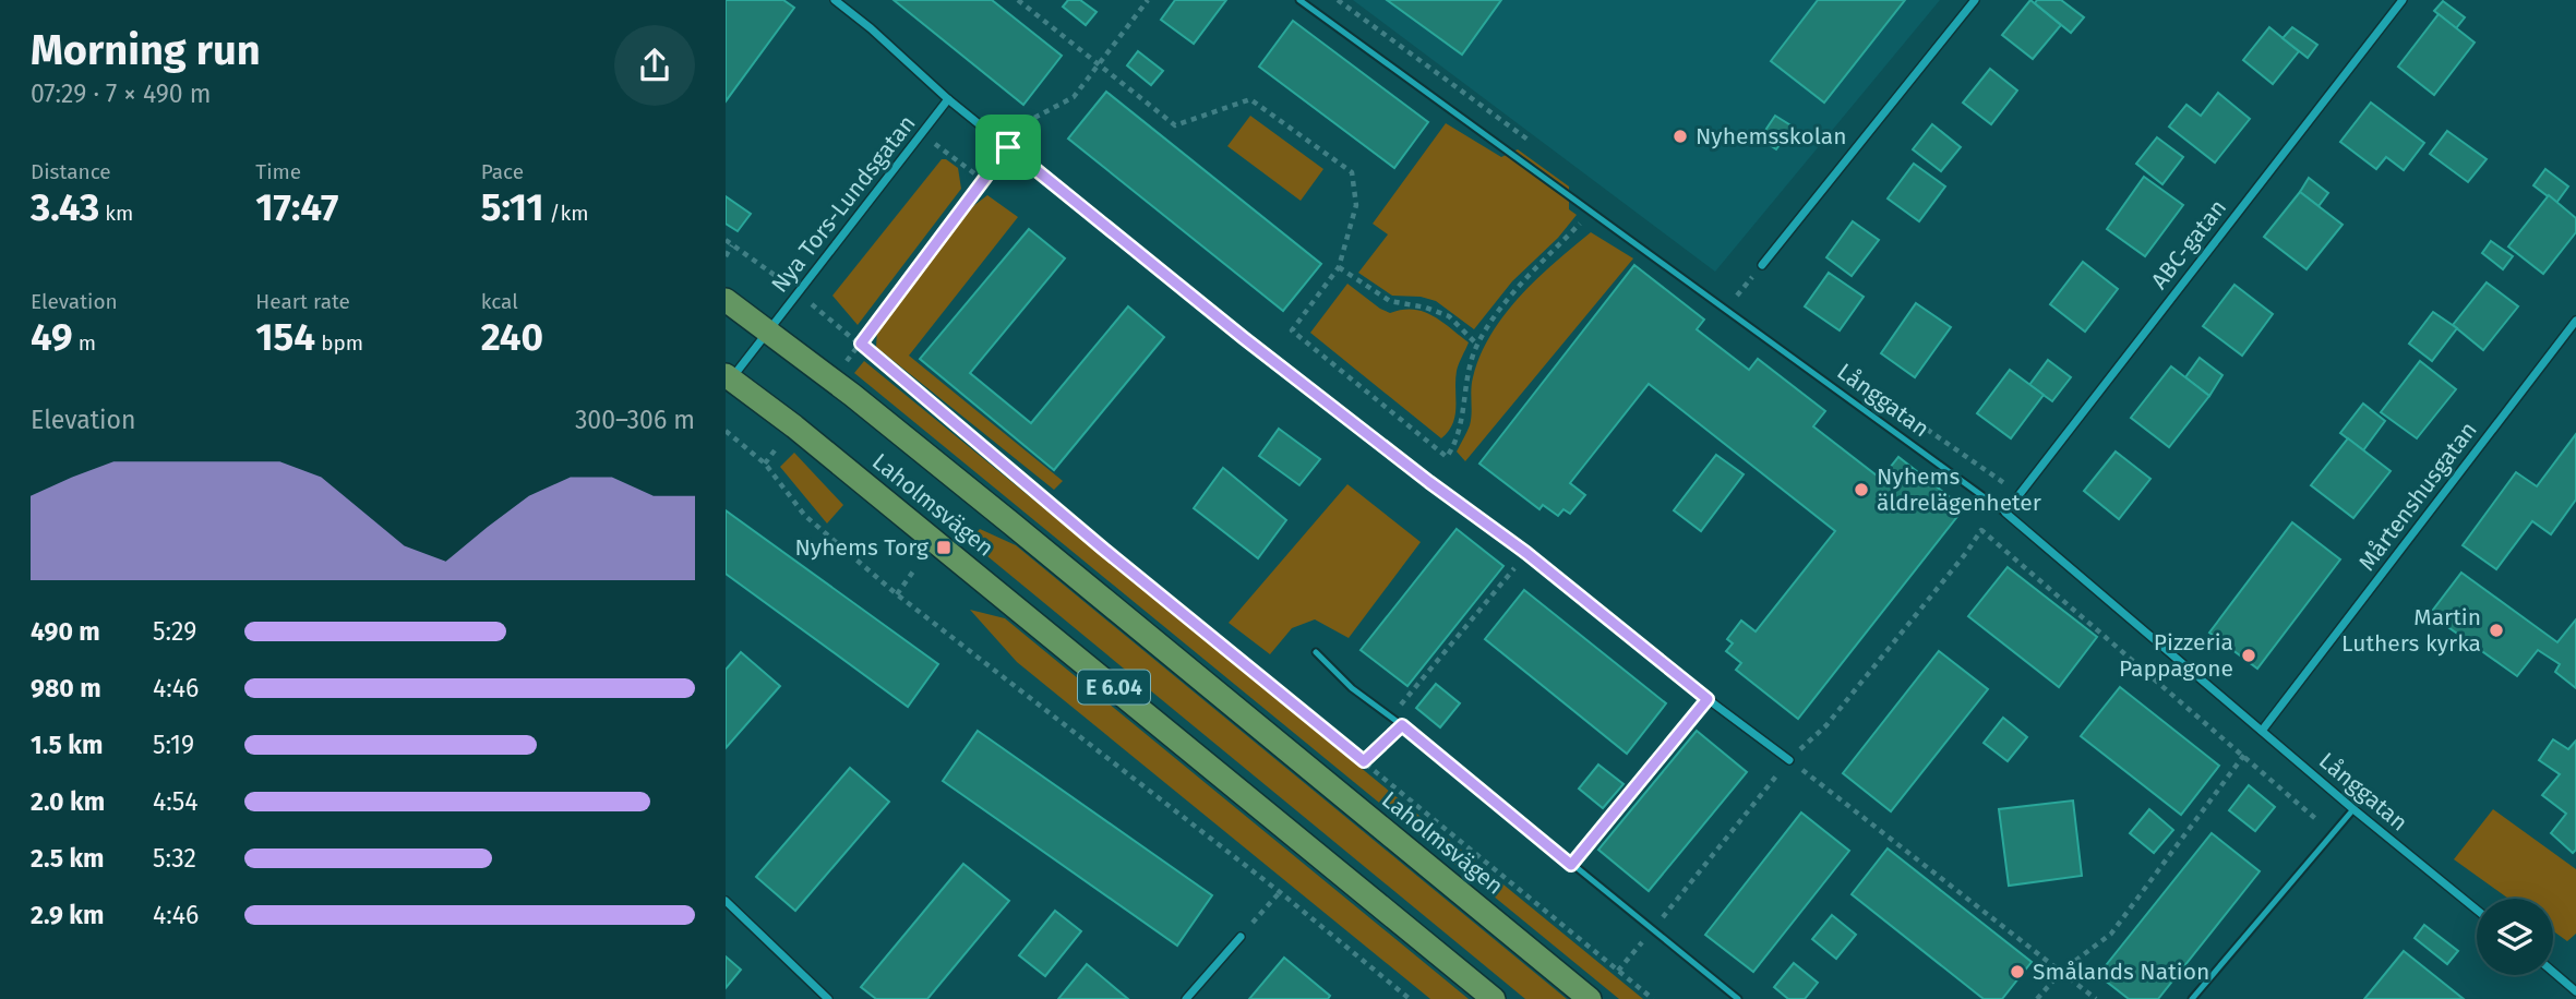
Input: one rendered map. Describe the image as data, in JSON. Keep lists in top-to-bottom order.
{
  "streets": {
    "highway": ["Laholmsvägen", "E 6.04"],
    "street": [
      "Nya Tors-Lundsgatan",
      "ABC-gatan",
      "Långgatan",
      "Mårtenshusgatan"
    ]
  },
  "crossings": [
    ["Nya Tors-Lundsgatan", "Laholmsvägen"],
    ["ABC-gatan", "Långgatan"],
    ["Långgatan", "Mårtenshusgatan"]
  ],
  "places": {
    "other": [
      "Nyhemsskolan",
      "Nyhems äldrelägenheter",
      "Martin Luthers kyrka",
      "Pizzeria Pappagone",
      "Smålands Nation"
    ],
    "transit": ["Nyhems Torg"]
  },
  "page": {
    "heading": ["Morning run", "07:29 · 7 × 490 m"],
    "stats": [
      ["Distance", "3.43 km"],
      ["Time", "17:47"],
      ["Pace", "5:11 /km"],
      ["Elevation", "49 m"],
      ["Heart rate", "154 bpm"],
      ["kcal", "240"]
    ],
    "chart": ["Elevation", "300–306 m"],
    "list": [
      {
        "name": "490 m",
        "note": "5:29"
      },
      {
        "name": "980 m",
        "note": "4:46"
      },
      {
        "name": "1.5 km",
        "note": "5:19"
      },
      {
        "name": "2.0 km",
        "note": "4:54"
      },
      {
        "name": "2.5 km",
        "note": "5:32"
      },
      {
        "name": "2.9 km",
        "note": "4:46"
      }
    ]
  }
}
